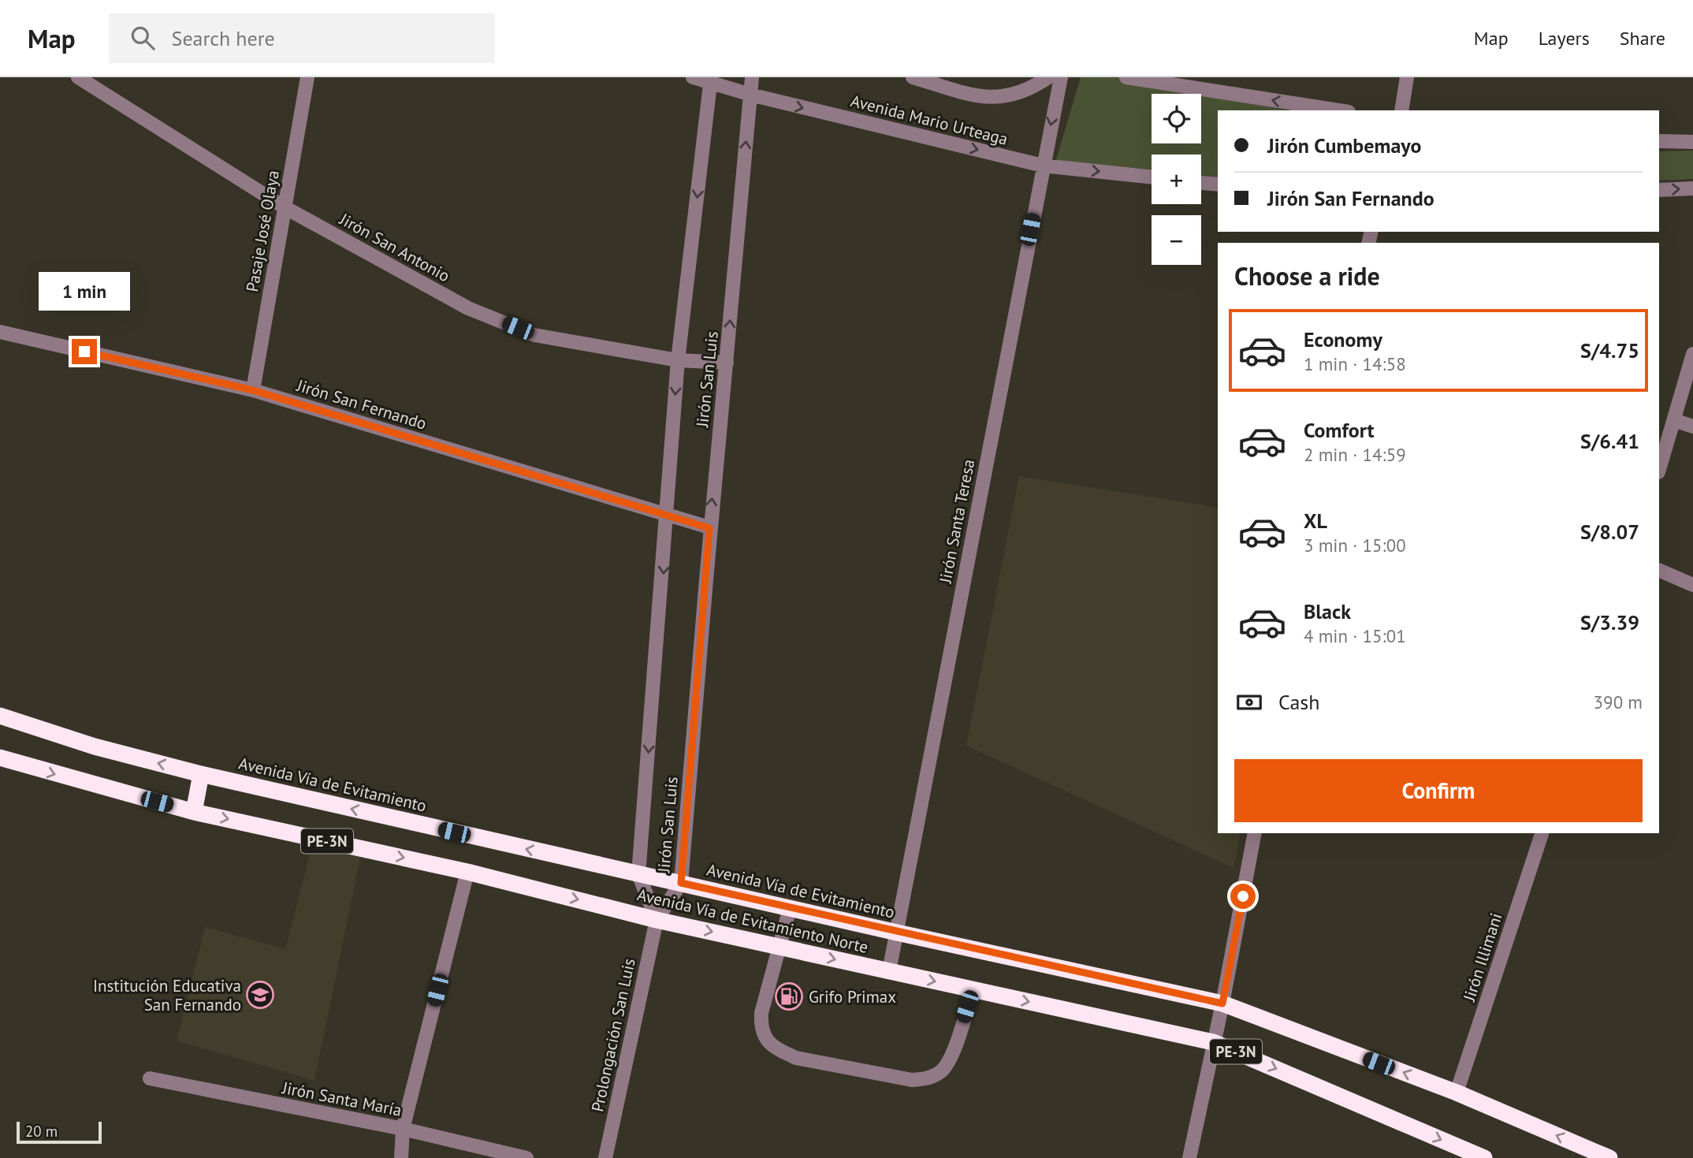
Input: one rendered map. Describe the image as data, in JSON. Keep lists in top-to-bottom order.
{
  "streets": {
    "highway": ["Avenida Vía de Evitamiento", "PE-3N", "Avenida Vía de Evitamiento Norte"],
    "street": [
      "Avenida Mario Urteaga",
      "Pasaje José Olaya",
      "Jirón San Antonio",
      "Jirón San Luis",
      "Jirón San Fernando",
      "Jirón Santa Teresa",
      "Jirón Illimani",
      "Prolongación San Luis",
      "Jirón Santa María"
    ]
  },
  "crossings": [
    ["Avenida Mario Urteaga", "Jirón San Luis"],
    ["Avenida Mario Urteaga", "Jirón Santa Teresa"],
    ["Pasaje José Olaya", "Jirón San Antonio"],
    ["Pasaje José Olaya", "Jirón San Fernando"],
    ["Jirón San Antonio", "Jirón San Luis"],
    ["Jirón San Luis", "Jirón San Fernando"],
    ["Jirón San Luis", "Avenida Vía de Evitamiento"],
    ["Jirón San Luis", "Avenida Vía de Evitamiento Norte"],
    ["Jirón San Luis", "Prolongación San Luis"],
    ["Jirón Santa Teresa", "Avenida Vía de Evitamiento"],
    ["Jirón Santa Teresa", "Avenida Vía de Evitamiento Norte"],
    ["Avenida Vía de Evitamiento", "PE-3N"],
    ["Avenida Vía de Evitamiento", "Jirón Illimani"],
    ["PE-3N", "Jirón Illimani"],
    ["Avenida Vía de Evitamiento Norte", "Prolongación San Luis"]
  ],
  "one_way": ["Avenida Vía de Evitamiento", "Avenida Vía de Evitamiento Norte"],
  "places": {
    "school or university": ["Institución Educativa San Fernando"],
    "fuel station": ["Grifo Primax"]
  },
  "scale_bar": "20 m",
  "page": {
    "header": "Map",
    "search": "Search here",
    "nav": ["Map", "Layers", "Share"],
    "map_buttons": ["+", "−"],
    "banner": ["Jirón Cumbemayo", "Jirón San Fernando"],
    "heading": "Choose a ride",
    "bubble": "1 min",
    "list": [
      {
        "name": "Economy",
        "note": "1 min · 14:58",
        "value": "S/4.75"
      },
      {
        "name": "Comfort",
        "note": "2 min · 14:59",
        "value": "S/6.41"
      },
      {
        "name": "XL",
        "note": "3 min · 15:00",
        "value": "S/8.07"
      },
      {
        "name": "Black",
        "note": "4 min · 15:01",
        "value": "S/3.39"
      }
    ],
    "pay": ["Cash", "390 m"],
    "buttons": "Confirm",
    "scale": "20 m"
  }
}
